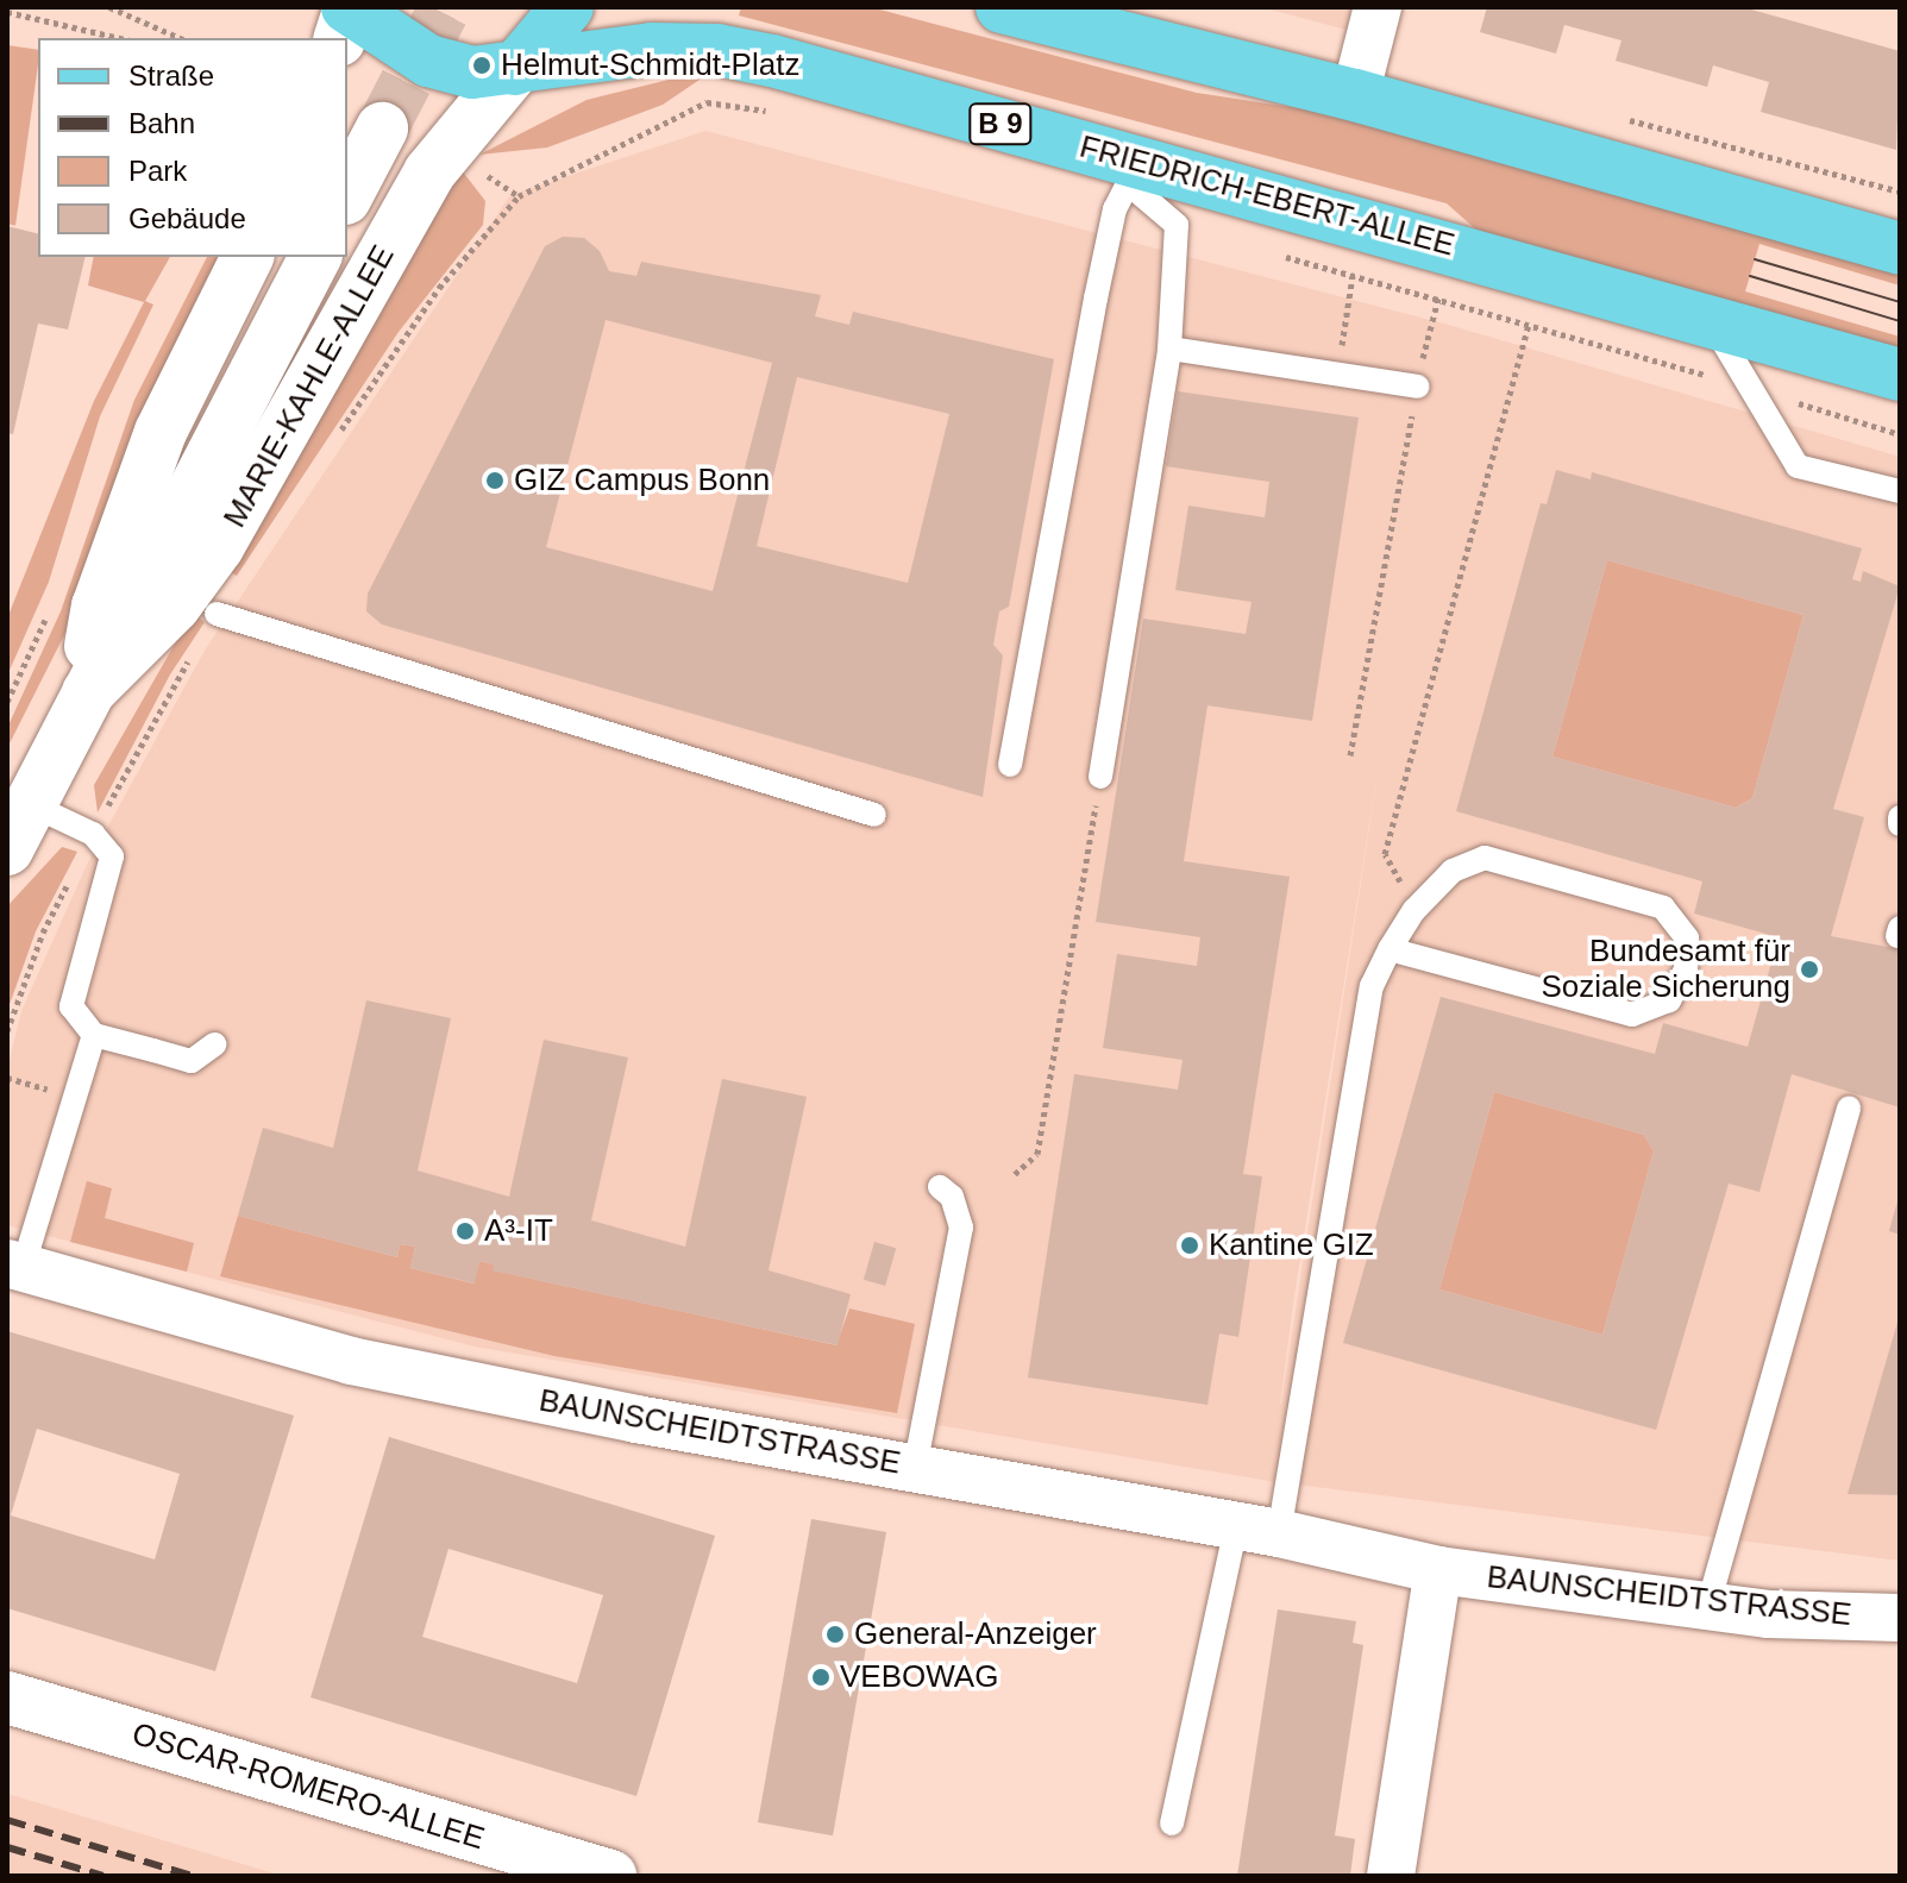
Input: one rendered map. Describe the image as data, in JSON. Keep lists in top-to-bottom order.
{
  "streets": {
    "main road": ["B 9", "FRIEDRICH-EBERT-ALLEE"],
    "street": ["MARIE-KAHLE-ALLEE", "BAUNSCHEIDTSTRASSE", "OSCAR-ROMERO-ALLEE"]
  },
  "crossings": [
    ["B 9", "FRIEDRICH-EBERT-ALLEE"],
    ["B 9", "MARIE-KAHLE-ALLEE"],
    ["FRIEDRICH-EBERT-ALLEE", "MARIE-KAHLE-ALLEE"]
  ],
  "places": [
    "Helmut-Schmidt-Platz",
    "GIZ Campus Bonn",
    "Bundesamt für Soziale Sicherung",
    "A³-IT",
    "Kantine GIZ",
    "General-Anzeiger",
    "VEBOWAG"
  ],
  "legend": [
    "Straße",
    "Bahn",
    "Park",
    "Gebäude"
  ]
}
